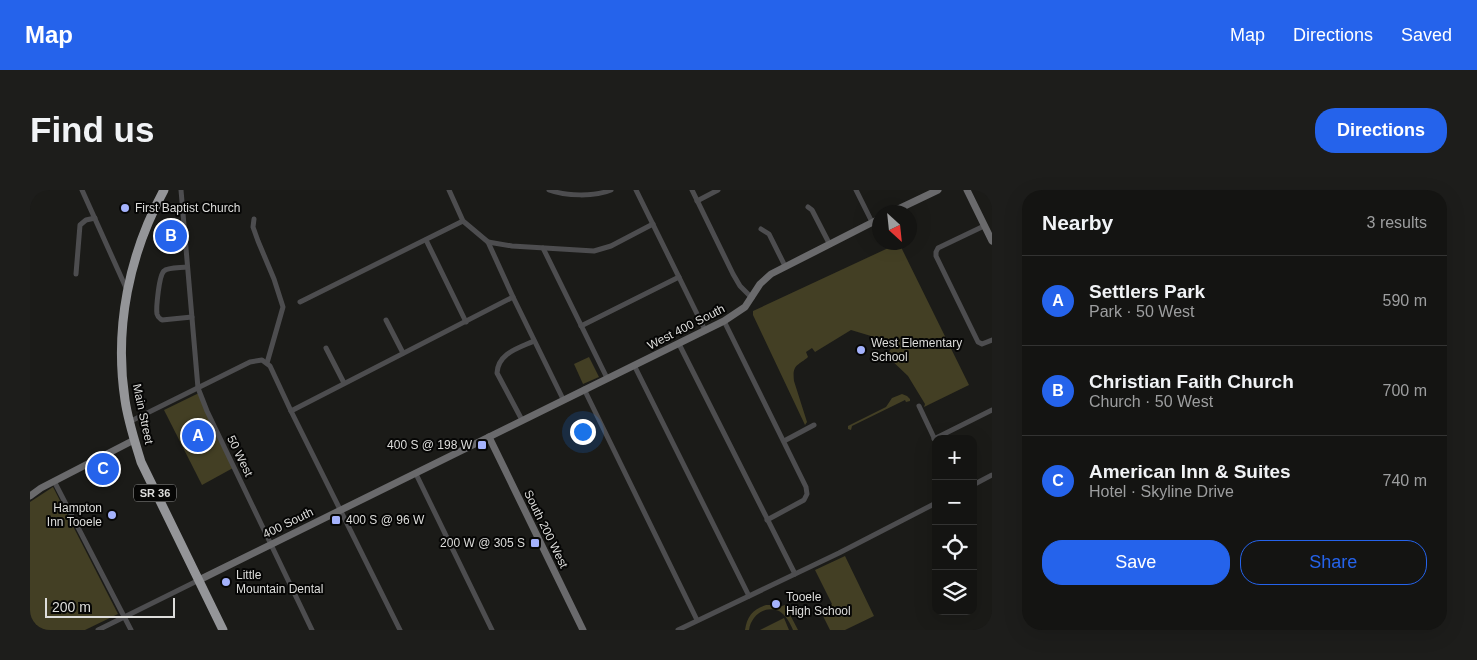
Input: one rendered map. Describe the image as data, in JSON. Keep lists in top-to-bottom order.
{
  "streets": {
    "highway": ["Main Street", "SR 36"],
    "street": [
      "West 400 South",
      "50 West",
      "400 South",
      "South 200 West"
    ]
  },
  "crossings": [
    ["West 400 South", "400 South"],
    ["West 400 South", "South 200 West"],
    ["Main Street", "400 South"],
    ["50 West", "400 South"],
    ["400 South", "South 200 West"]
  ],
  "places": {
    "other": [
      "First Baptist Church",
      "West Elementary School",
      "Hampton Inn Tooele",
      "Little Mountain Dental",
      "Tooele High School"
    ],
    "transit": ["400 S @ 198 W", "400 S @ 96 W", "200 W @ 305 S"]
  },
  "scale_bar": "200 m",
  "north": "bottom right",
  "page": {
    "header": "Map",
    "nav": ["Map", "Directions", "Saved"],
    "buttons": [
      "Directions",
      ["Save", "Share"]
    ],
    "title": "Find us",
    "heading": ["Nearby", "3 results"],
    "pins": ["B", "A", "C"],
    "list": [
      {
        "mark": "A",
        "name": "Settlers Park",
        "note": "Park · 50 West",
        "value": "590 m"
      },
      {
        "mark": "B",
        "name": "Christian Faith Church",
        "note": "Church · 50 West",
        "value": "700 m"
      },
      {
        "mark": "C",
        "name": "American Inn & Suites",
        "note": "Hotel · Skyline Drive",
        "value": "740 m"
      }
    ],
    "map_buttons": ["+", "−"],
    "scale": "200 m"
  }
}
